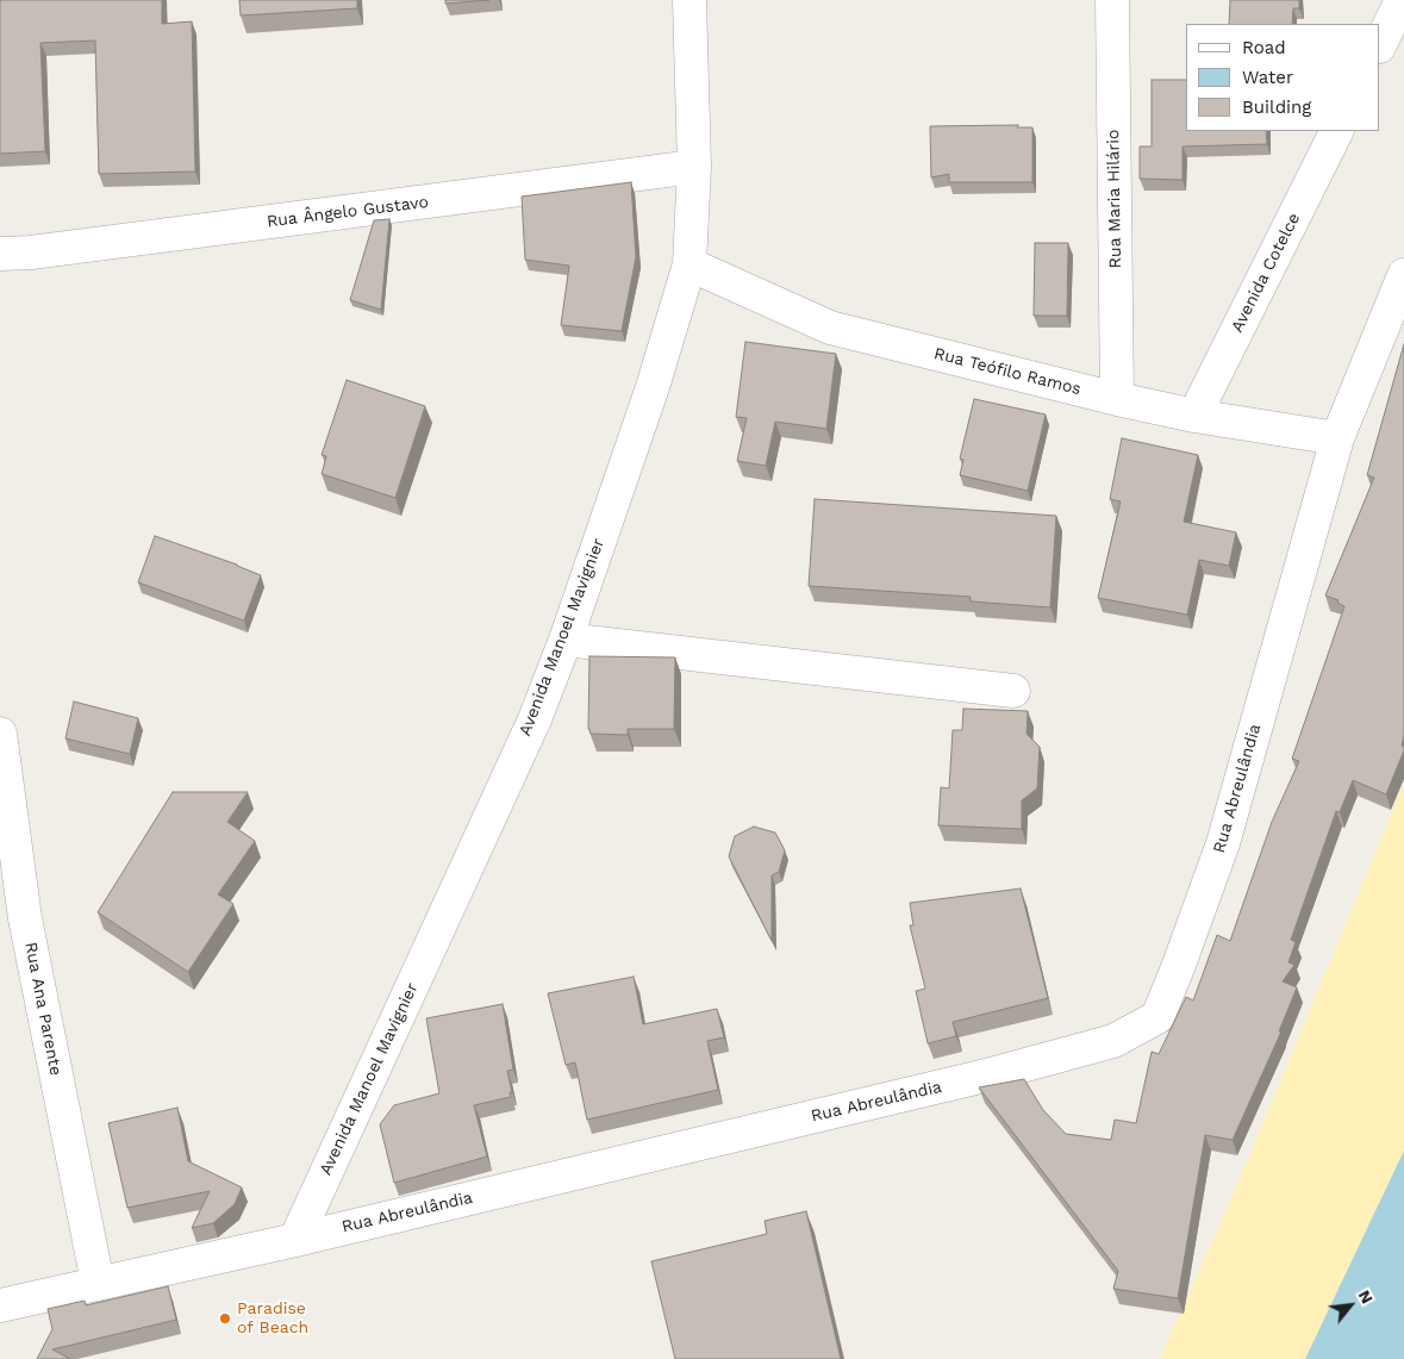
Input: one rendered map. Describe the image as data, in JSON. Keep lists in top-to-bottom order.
{
  "streets": {
    "street": [
      "Rua Maria Hilário",
      "Rua Ângelo Gustavo",
      "Avenida Cotelce",
      "Rua Teófilo Ramos",
      "Avenida Manoel Mavignier",
      "Rua Abreulândia",
      "Rua Ana Parente"
    ]
  },
  "crossings": [
    ["Rua Maria Hilário", "Rua Teófilo Ramos"],
    ["Rua Ângelo Gustavo", "Avenida Manoel Mavignier"],
    ["Avenida Cotelce", "Rua Teófilo Ramos"],
    ["Rua Teófilo Ramos", "Avenida Manoel Mavignier"],
    ["Rua Teófilo Ramos", "Rua Abreulândia"],
    ["Avenida Manoel Mavignier", "Rua Abreulândia"],
    ["Rua Abreulândia", "Rua Ana Parente"]
  ],
  "places": ["Paradise of Beach"],
  "legend": ["Road", "Water", "Building"],
  "north": "top right"
}
